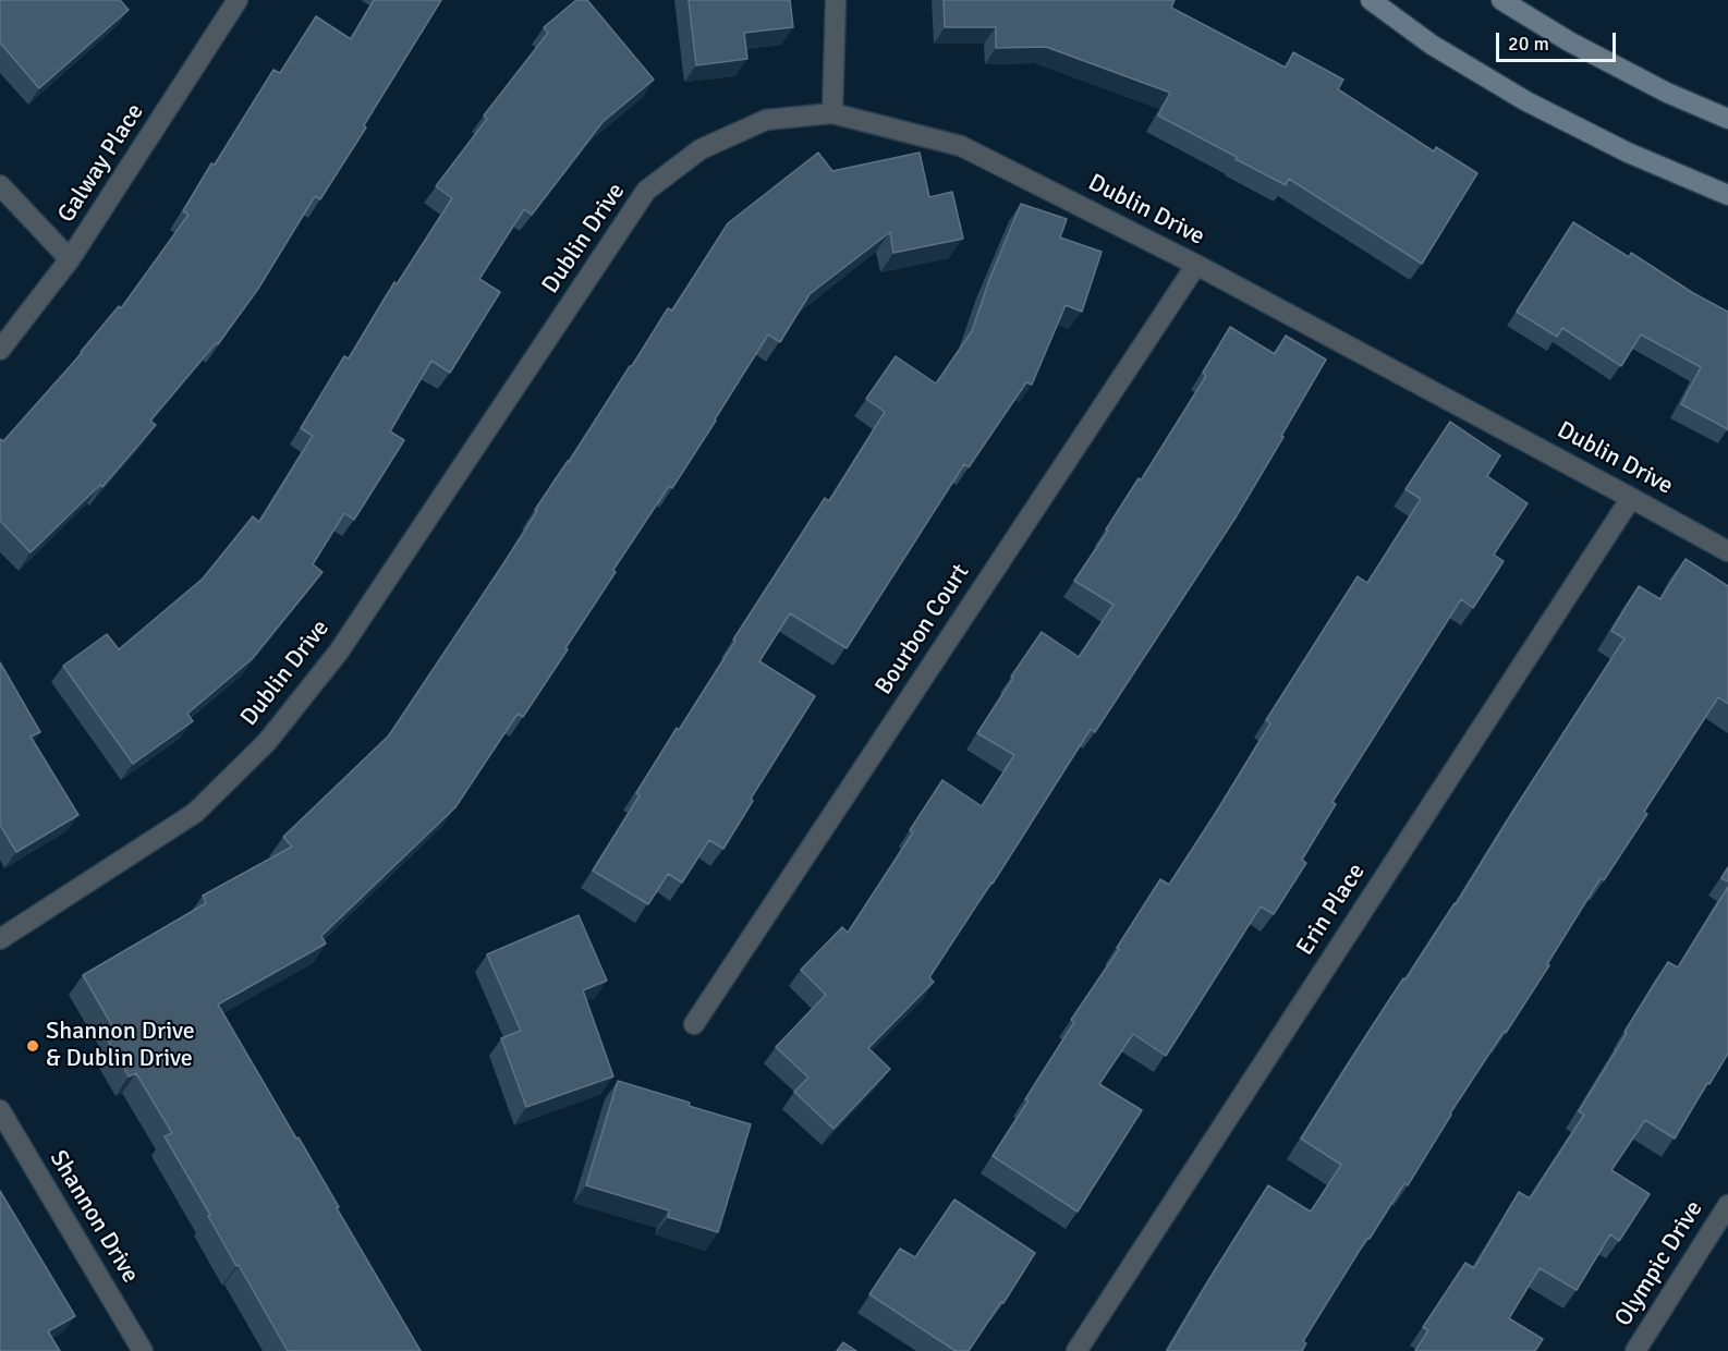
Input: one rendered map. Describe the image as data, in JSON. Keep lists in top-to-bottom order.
{
  "streets": {
    "street": [
      "Galway Place",
      "Dublin Drive",
      "Bourbon Court",
      "Erin Place",
      "Shannon Drive",
      "Olympic Drive"
    ]
  },
  "crossings": [
    ["Dublin Drive", "Bourbon Court"],
    ["Dublin Drive", "Erin Place"]
  ],
  "places": ["Shannon Drive & Dublin Drive"],
  "scale_bar": "20 m"
}
